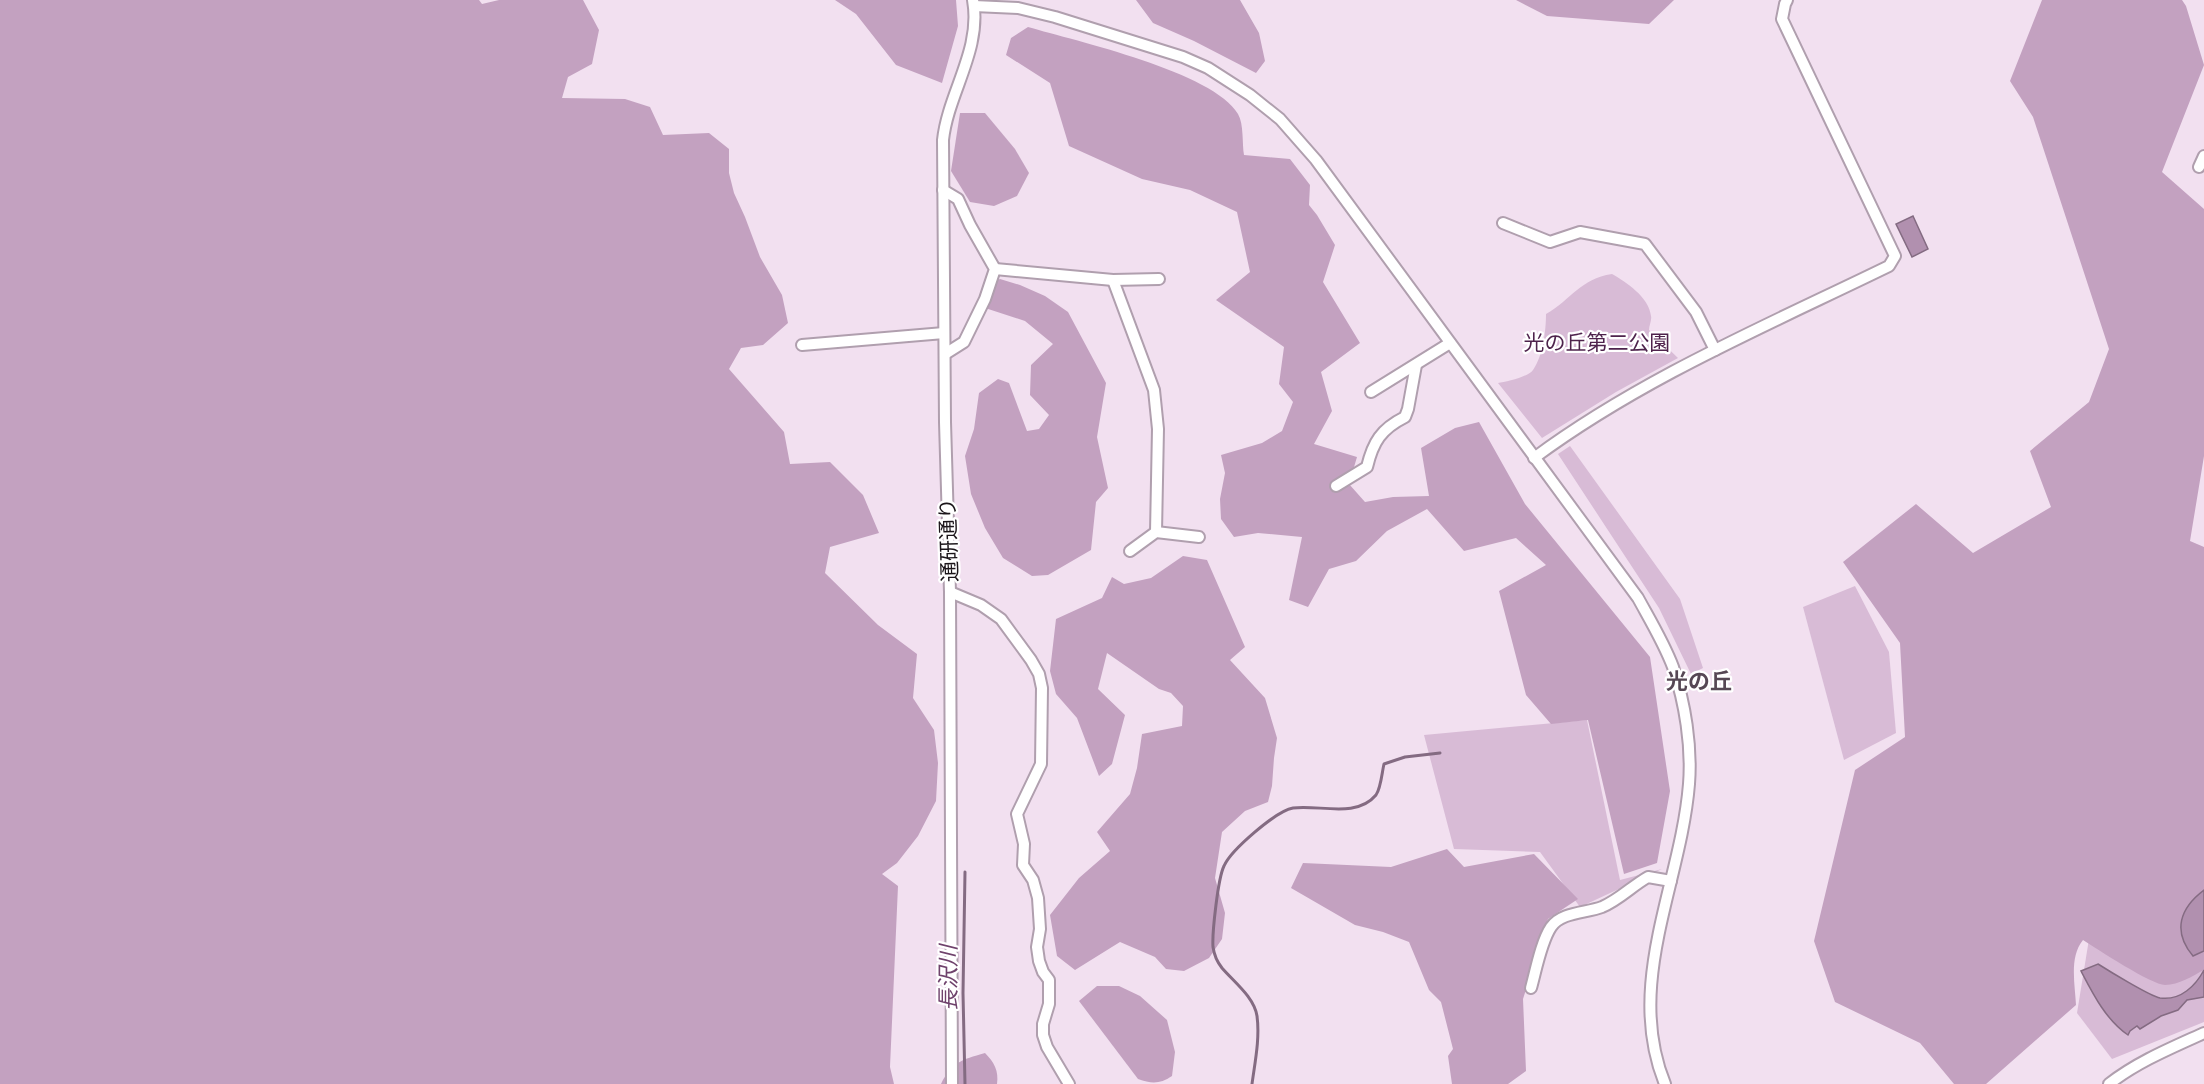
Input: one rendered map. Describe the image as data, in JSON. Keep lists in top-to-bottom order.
{
  "streets": {
    "street": ["通研通り"]
  },
  "districts": ["光の丘"],
  "water": ["長沢川"],
  "parks": ["光の丘第二公園"]
}
